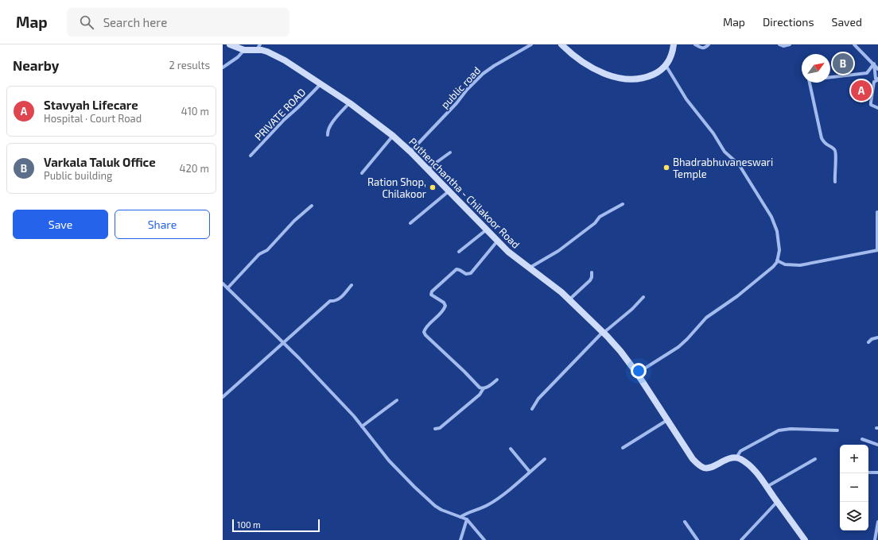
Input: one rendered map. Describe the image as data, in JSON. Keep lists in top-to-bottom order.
{
  "streets": {
    "main road": ["Puthenchantha - Chilakoor Road"],
    "street": ["public road", "PRIVATE ROAD"]
  },
  "crossings": [
    ["public road", "Puthenchantha - Chilakoor Road"],
    ["PRIVATE ROAD", "Puthenchantha - Chilakoor Road"]
  ],
  "places": ["Bhadrabhuvaneswari Temple", "Ration Shop, Chilakoor"],
  "scale_bar": "100 m",
  "north": "top right",
  "page": {
    "header": "Map",
    "search": "Search here",
    "nav": ["Map", "Directions", "Saved"],
    "heading": ["Nearby", "2 results"],
    "pins": ["B", "A"],
    "list": [
      {
        "mark": "A",
        "name": "Stavyah Lifecare",
        "note": "Hospital · Court Road",
        "value": "410 m"
      },
      {
        "mark": "B",
        "name": "Varkala Taluk Office",
        "note": "Public building",
        "value": "420 m"
      }
    ],
    "buttons": ["Save", "Share"],
    "map_buttons": ["+", "−"],
    "scale": "100 m"
  }
}
